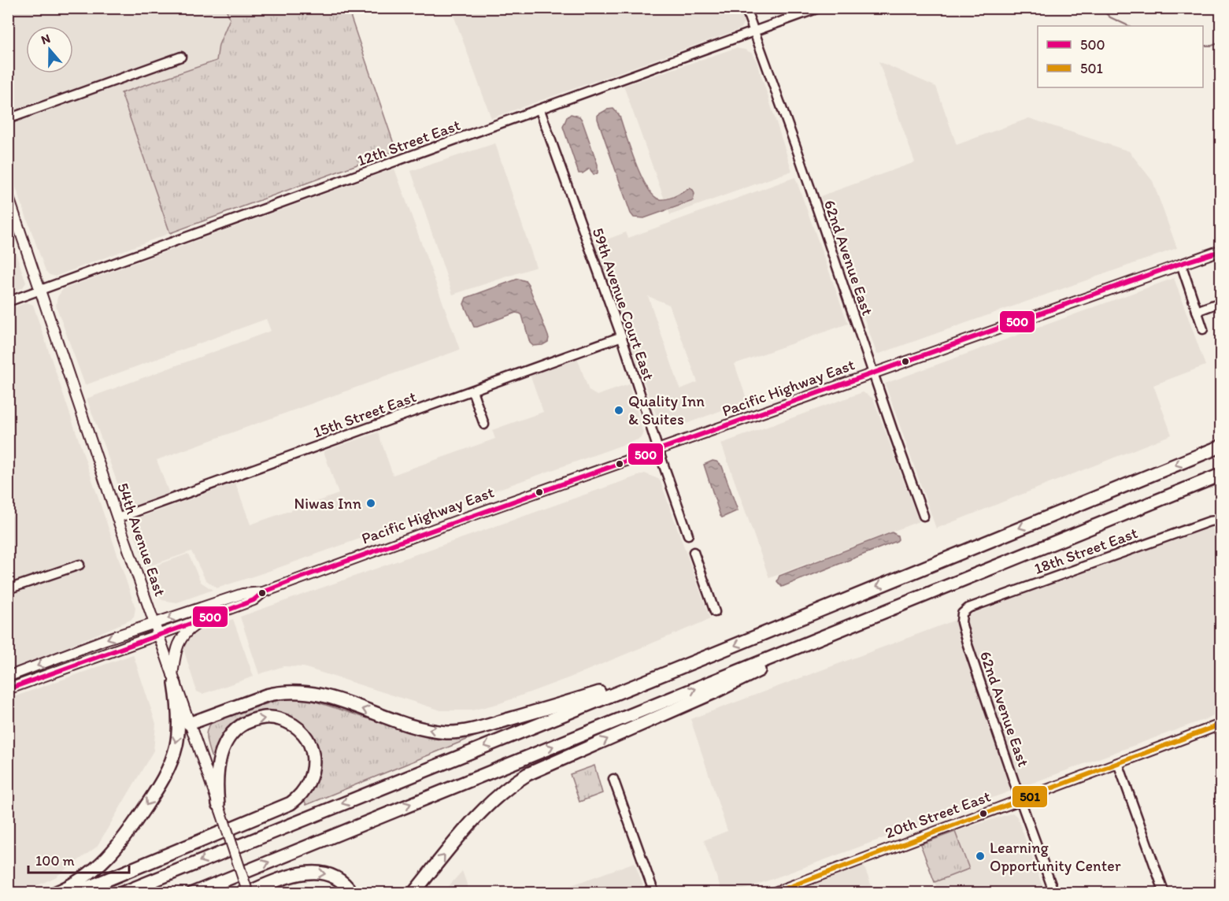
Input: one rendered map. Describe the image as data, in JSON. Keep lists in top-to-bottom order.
{
  "streets": {
    "main road": ["Pacific Highway East", "54th Avenue East", "20th Street East"],
    "street": [
      "12th Street East",
      "62nd Avenue East",
      "59th Avenue Court East",
      "15th Street East",
      "18th Street East"
    ]
  },
  "crossings": [
    ["12th Street East", "62nd Avenue East"],
    ["12th Street East", "59th Avenue Court East"],
    ["12th Street East", "54th Avenue East"],
    ["62nd Avenue East", "Pacific Highway East"],
    ["62nd Avenue East", "18th Street East"],
    ["62nd Avenue East", "20th Street East"],
    ["59th Avenue Court East", "Pacific Highway East"],
    ["59th Avenue Court East", "15th Street East"],
    ["Pacific Highway East", "54th Avenue East"],
    ["15th Street East", "54th Avenue East"]
  ],
  "places": ["Quality Inn & Suites", "Niwas Inn", "Learning Opportunity Center"],
  "lines": ["transit line 500", "transit line 501"],
  "legend": ["500", "501"],
  "scale_bar": "100 m",
  "north": "top"
}
